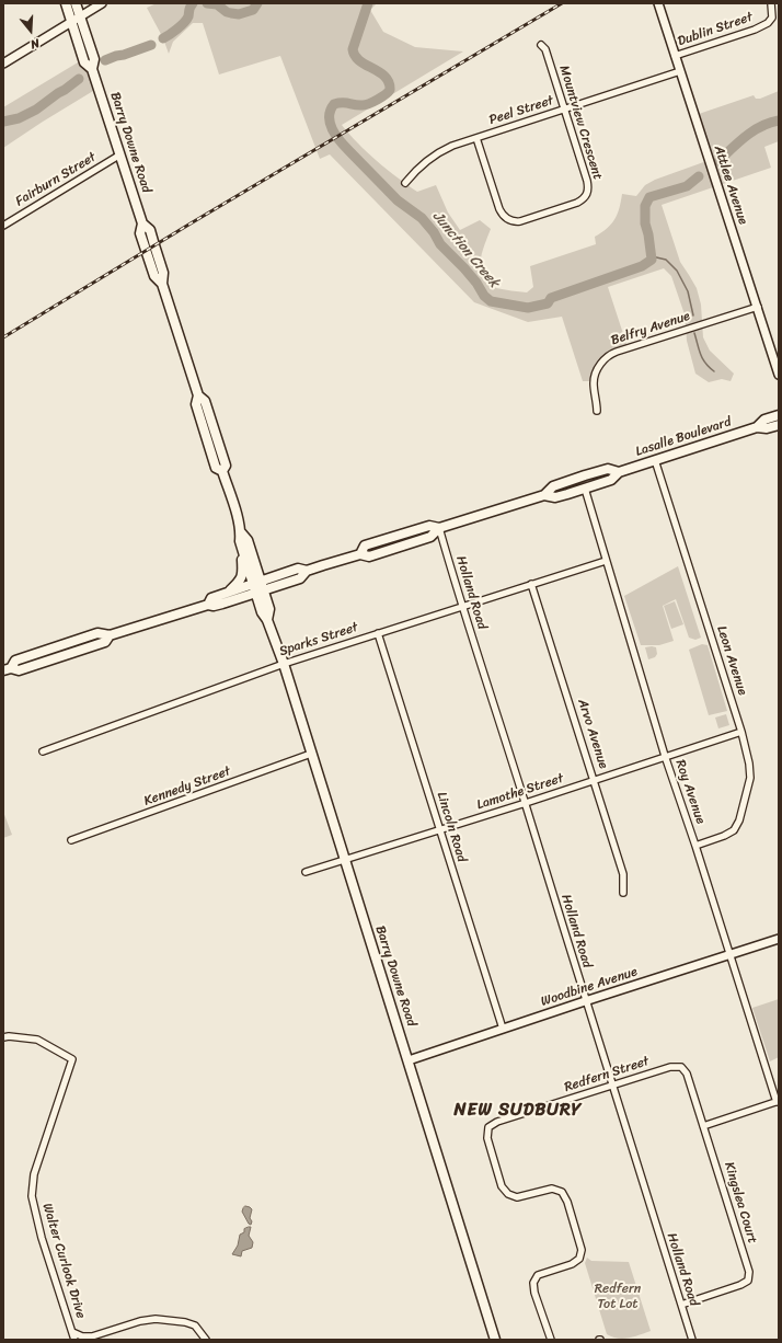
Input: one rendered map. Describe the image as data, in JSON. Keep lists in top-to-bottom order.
{
  "streets": {
    "main road": ["Barry Downe Road", "Lasalle Boulevard"],
    "street": [
      "Dublin Street",
      "Peel Street",
      "Mountview Crescent",
      "Fairburn Street",
      "Attlee Avenue",
      "Belfry Avenue",
      "Holland Road",
      "Sparks Street",
      "Leon Avenue",
      "Arvo Avenue",
      "Kennedy Street",
      "Lamothe Street",
      "Roy Avenue",
      "Lincoln Road",
      "Woodbine Avenue",
      "Redfern Street",
      "Kingslea Court",
      "Walter Curlook Drive"
    ]
  },
  "crossings": [
    ["Dublin Street", "Attlee Avenue"],
    ["Peel Street", "Mountview Crescent"],
    ["Peel Street", "Attlee Avenue"],
    ["Barry Downe Road", "Fairburn Street"],
    ["Barry Downe Road", "Lasalle Boulevard"],
    ["Barry Downe Road", "Sparks Street"],
    ["Barry Downe Road", "Kennedy Street"],
    ["Barry Downe Road", "Lamothe Street"],
    ["Barry Downe Road", "Woodbine Avenue"],
    ["Attlee Avenue", "Belfry Avenue"],
    ["Lasalle Boulevard", "Holland Road"],
    ["Lasalle Boulevard", "Leon Avenue"],
    ["Lasalle Boulevard", "Roy Avenue"],
    ["Holland Road", "Sparks Street"],
    ["Holland Road", "Lamothe Street"],
    ["Holland Road", "Woodbine Avenue"],
    ["Holland Road", "Redfern Street"],
    ["Holland Road", "Kingslea Court"],
    ["Sparks Street", "Arvo Avenue"],
    ["Sparks Street", "Roy Avenue"],
    ["Sparks Street", "Lincoln Road"],
    ["Leon Avenue", "Lamothe Street"],
    ["Leon Avenue", "Roy Avenue"],
    ["Arvo Avenue", "Lamothe Street"],
    ["Lamothe Street", "Roy Avenue"],
    ["Lamothe Street", "Lincoln Road"],
    ["Roy Avenue", "Woodbine Avenue"],
    ["Lincoln Road", "Woodbine Avenue"],
    ["Redfern Street", "Kingslea Court"]
  ],
  "districts": ["NEW SUDBURY"],
  "water": ["Junction Creek"],
  "parks": ["Redfern Tot Lot"],
  "north": "bottom"
}
